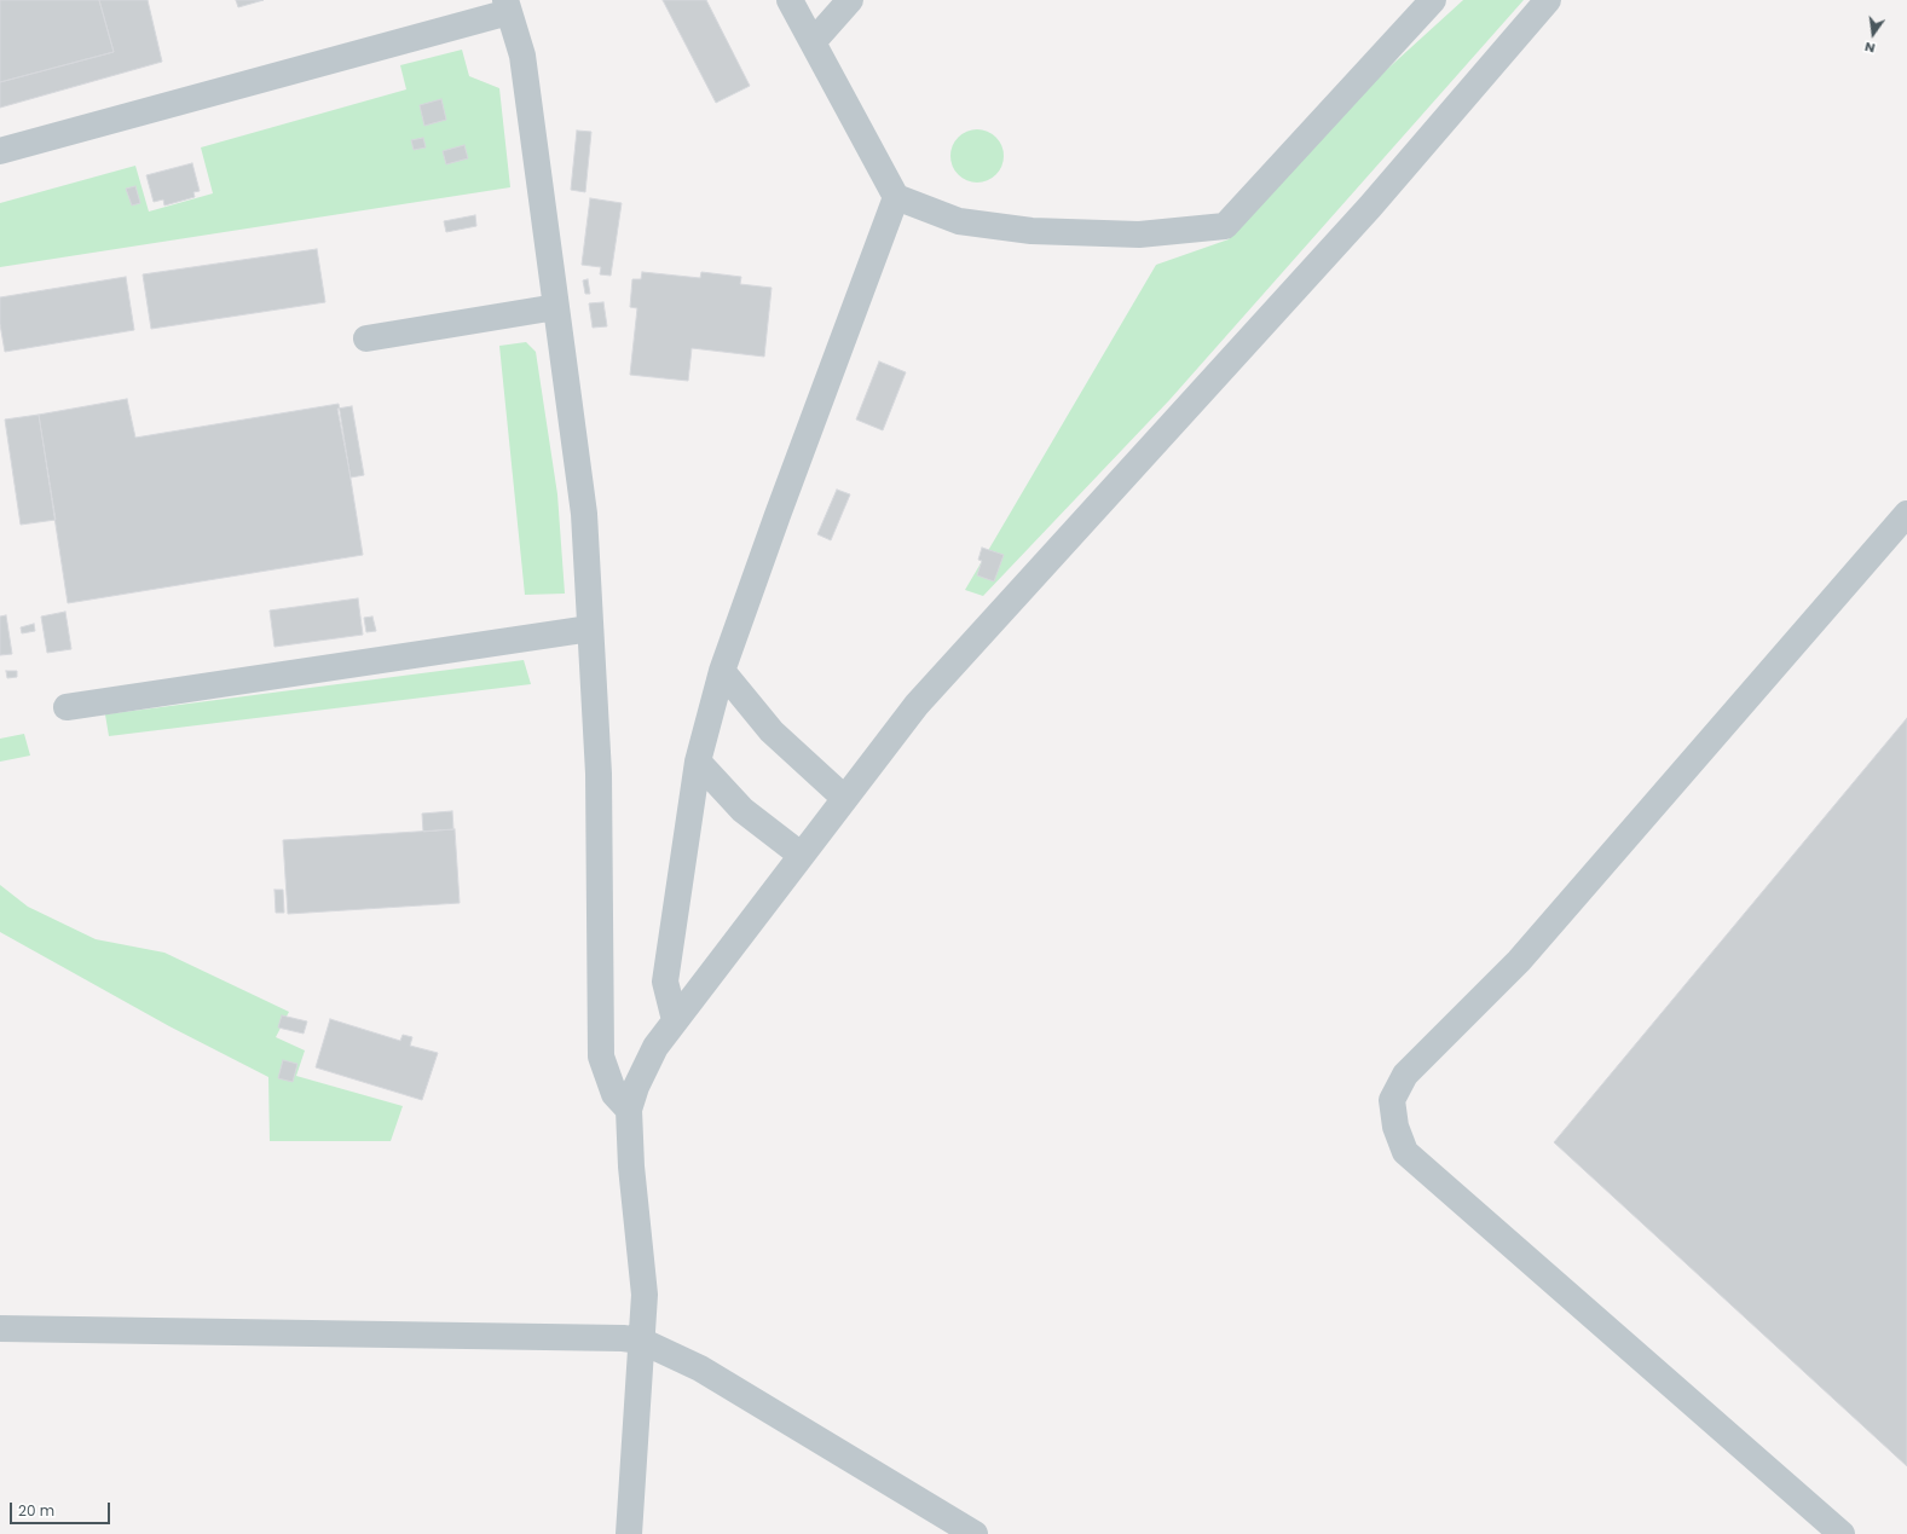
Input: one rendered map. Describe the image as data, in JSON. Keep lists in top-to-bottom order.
{
  "scale_bar": "20 m",
  "north": "bottom"
}
